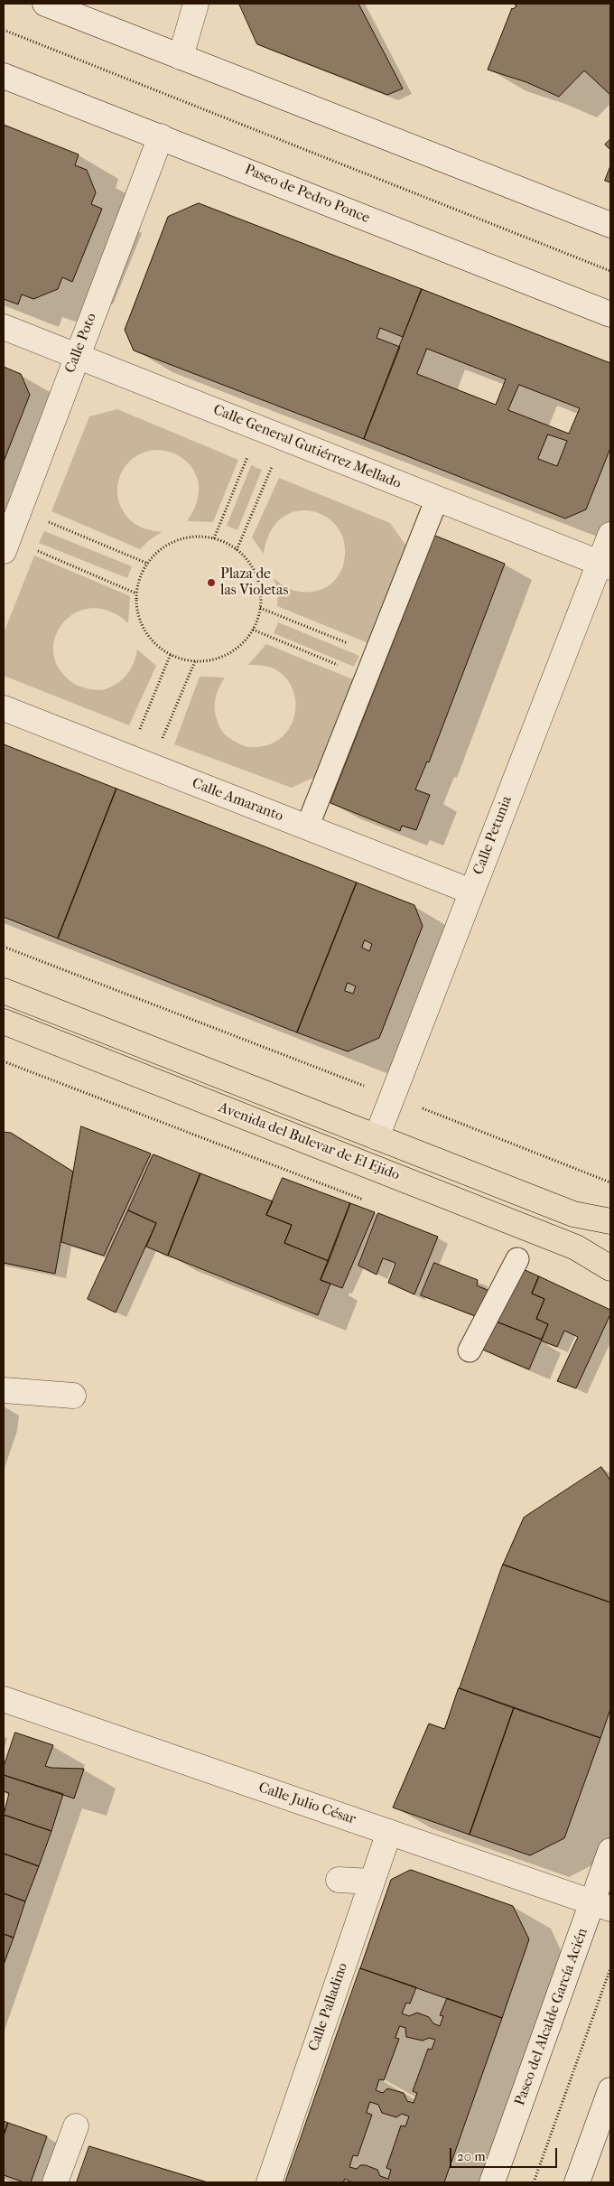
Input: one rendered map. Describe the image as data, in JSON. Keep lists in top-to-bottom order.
{
  "streets": {
    "main road": ["Avenida del Bulevar de El Ejido"],
    "street": [
      "Paseo de Pedro Ponce",
      "Calle Poto",
      "Calle General Gutiérrez Mellado",
      "Calle Amaranto",
      "Calle Petunia",
      "Calle Julio César",
      "Calle Palladino",
      "Paseo del Alcalde García Acién"
    ]
  },
  "crossings": [
    ["Paseo de Pedro Ponce", "Calle Poto"],
    ["Calle Poto", "Calle General Gutiérrez Mellado"],
    ["Calle General Gutiérrez Mellado", "Calle Petunia"],
    ["Calle Amaranto", "Calle Petunia"],
    ["Calle Petunia", "Avenida del Bulevar de El Ejido"],
    ["Calle Julio César", "Calle Palladino"],
    ["Calle Julio César", "Paseo del Alcalde García Acién"]
  ],
  "places": ["Plaza de las Violetas"],
  "scale_bar": "20 m"
}
